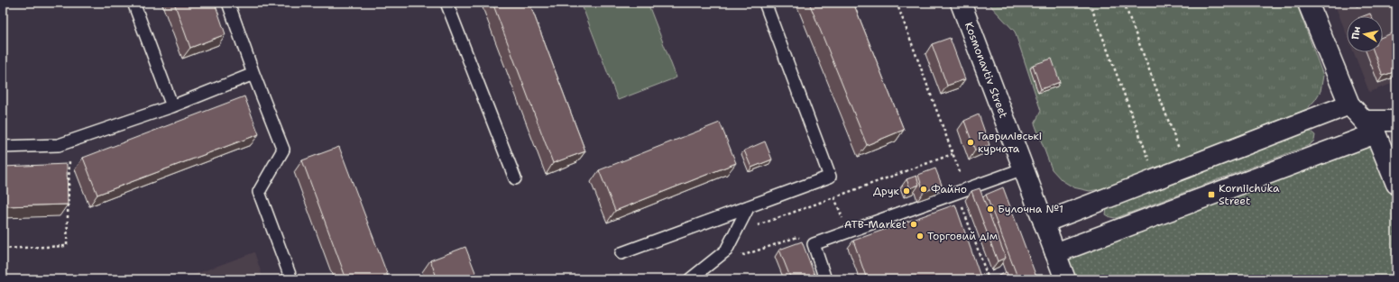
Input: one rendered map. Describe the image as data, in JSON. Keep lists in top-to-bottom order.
{
  "streets": {
    "street": ["Kosmonavtiv Street"]
  },
  "places": {
    "other": [
      "Гаврилівські курчата",
      "Файно",
      "Друк",
      "Булочна №1",
      "ATB-Market",
      "Торговий дім"
    ],
    "transit": ["Korniichuka Street"]
  },
  "north": "left"
}
